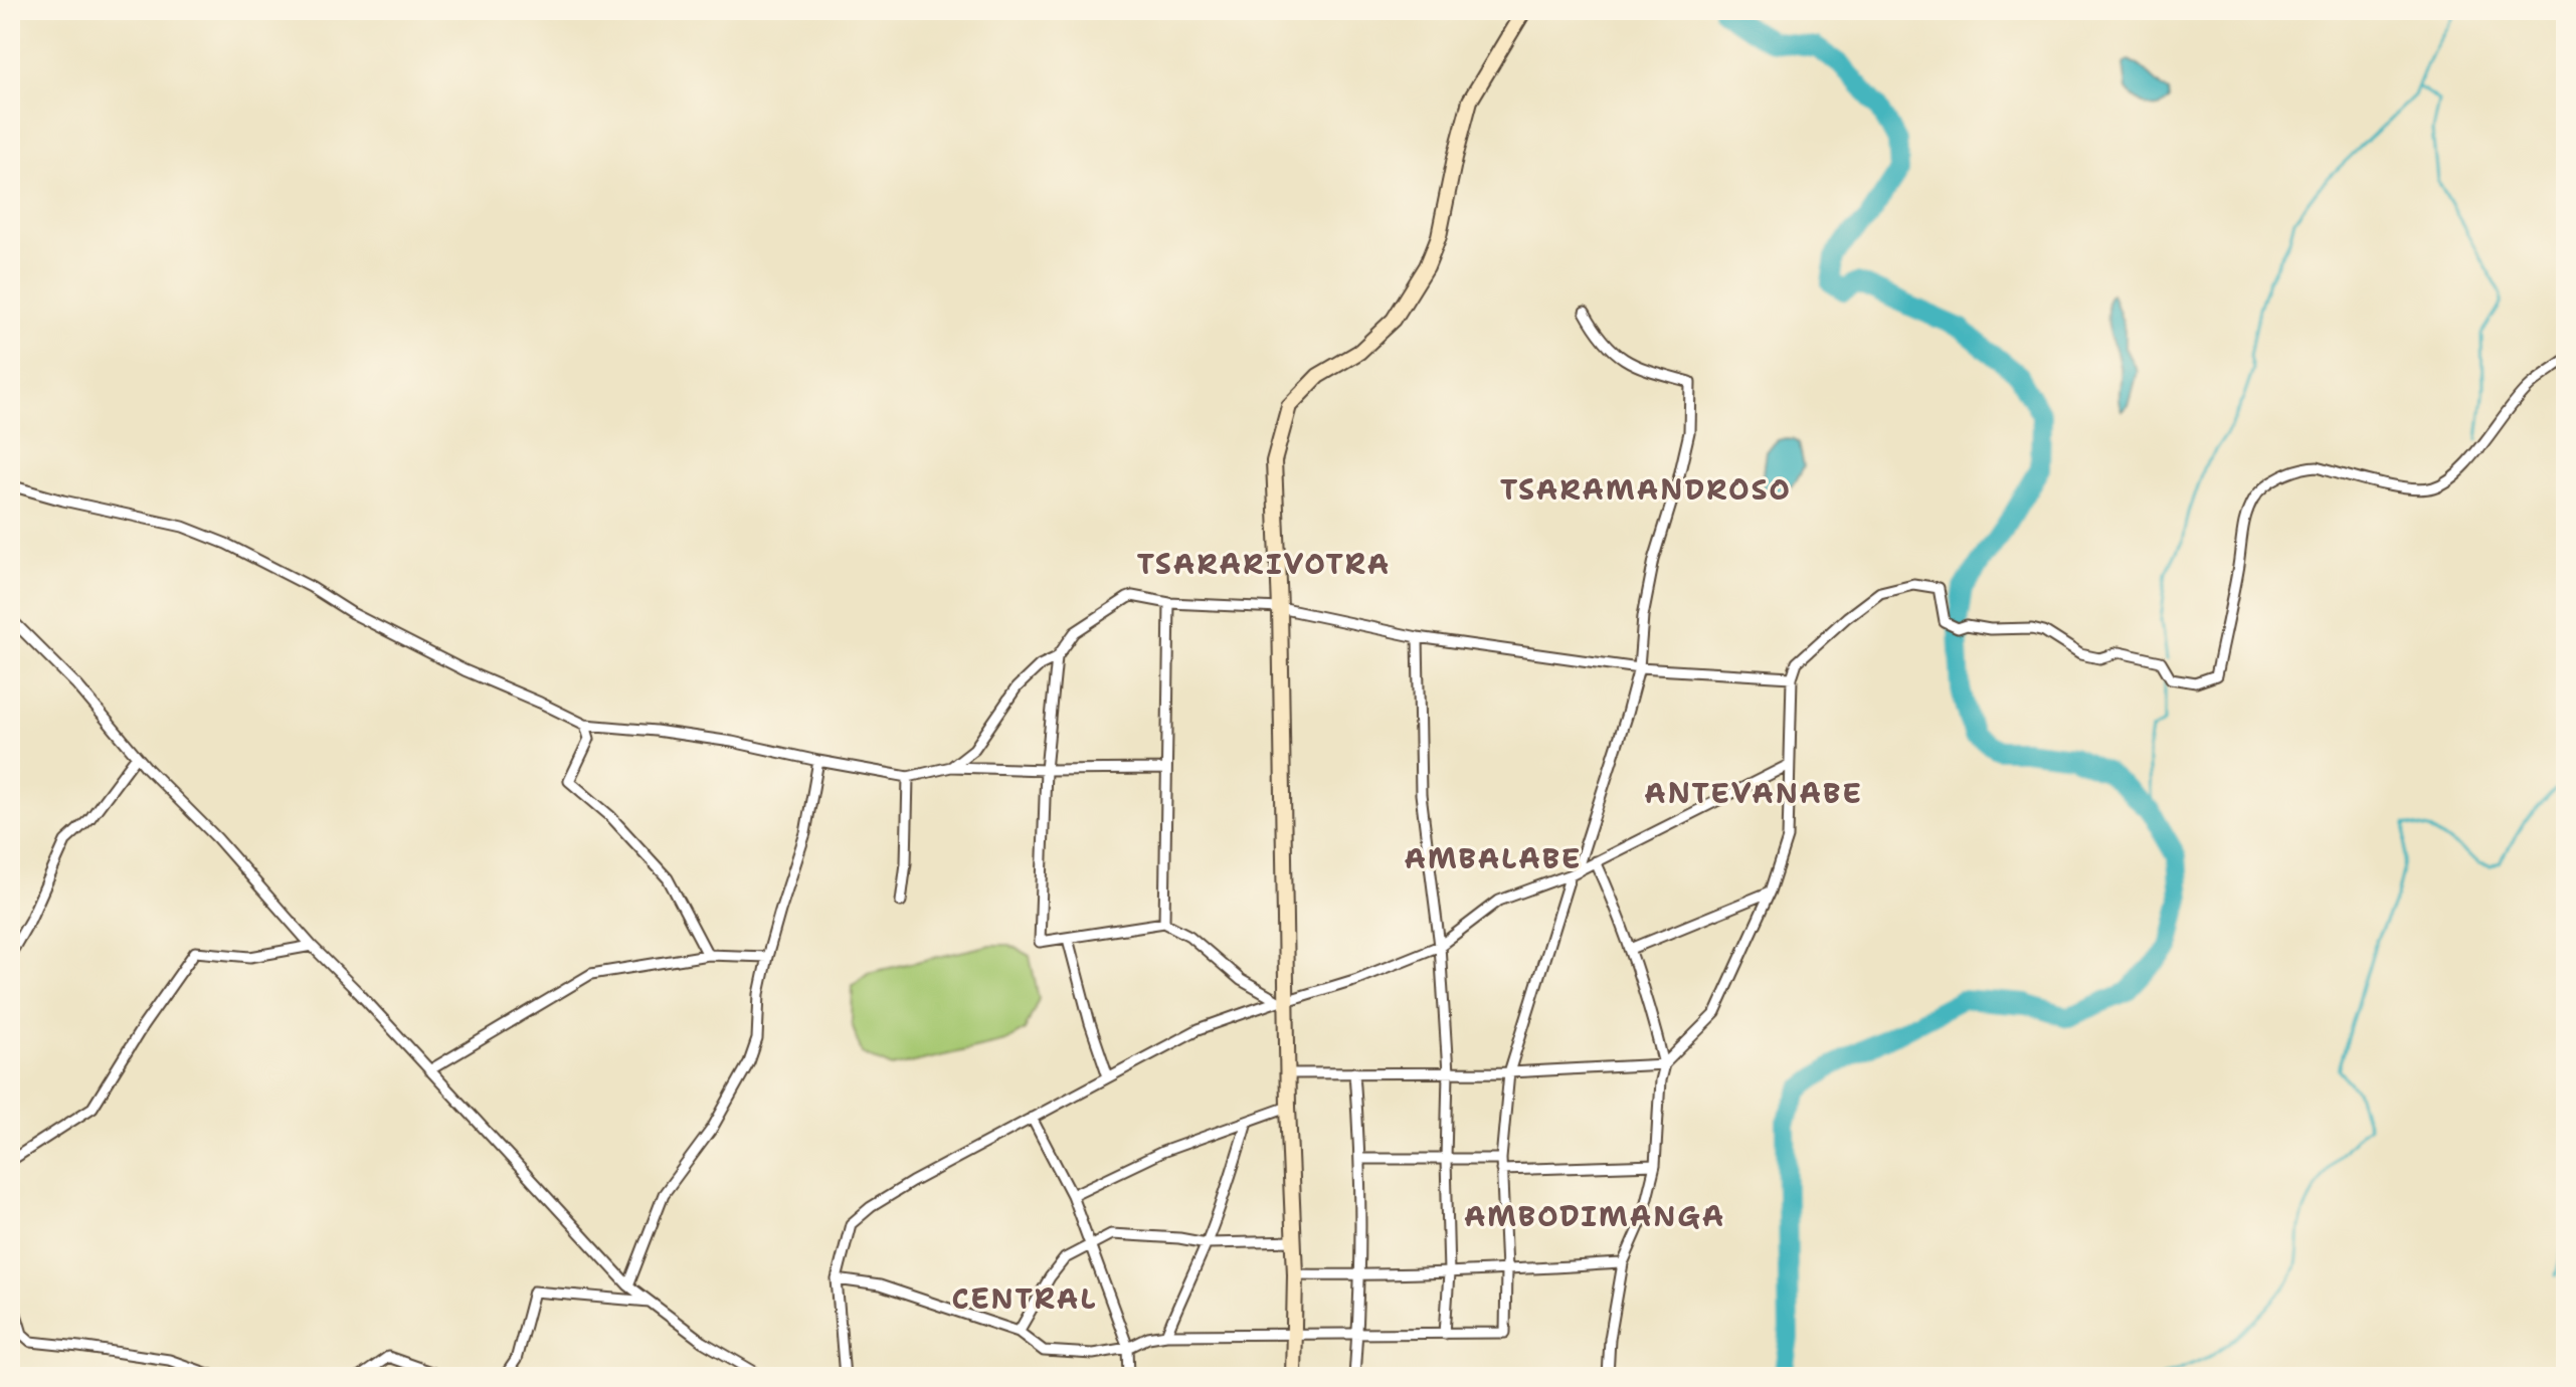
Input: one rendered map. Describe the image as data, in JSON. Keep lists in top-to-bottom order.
{
  "districts": [
    "TSARAMANDROSO",
    "TSARARIVOTRA",
    "ANTEVANABE",
    "AMBALABE",
    "AMBODIMANGA",
    "CENTRAL"
  ]
}
